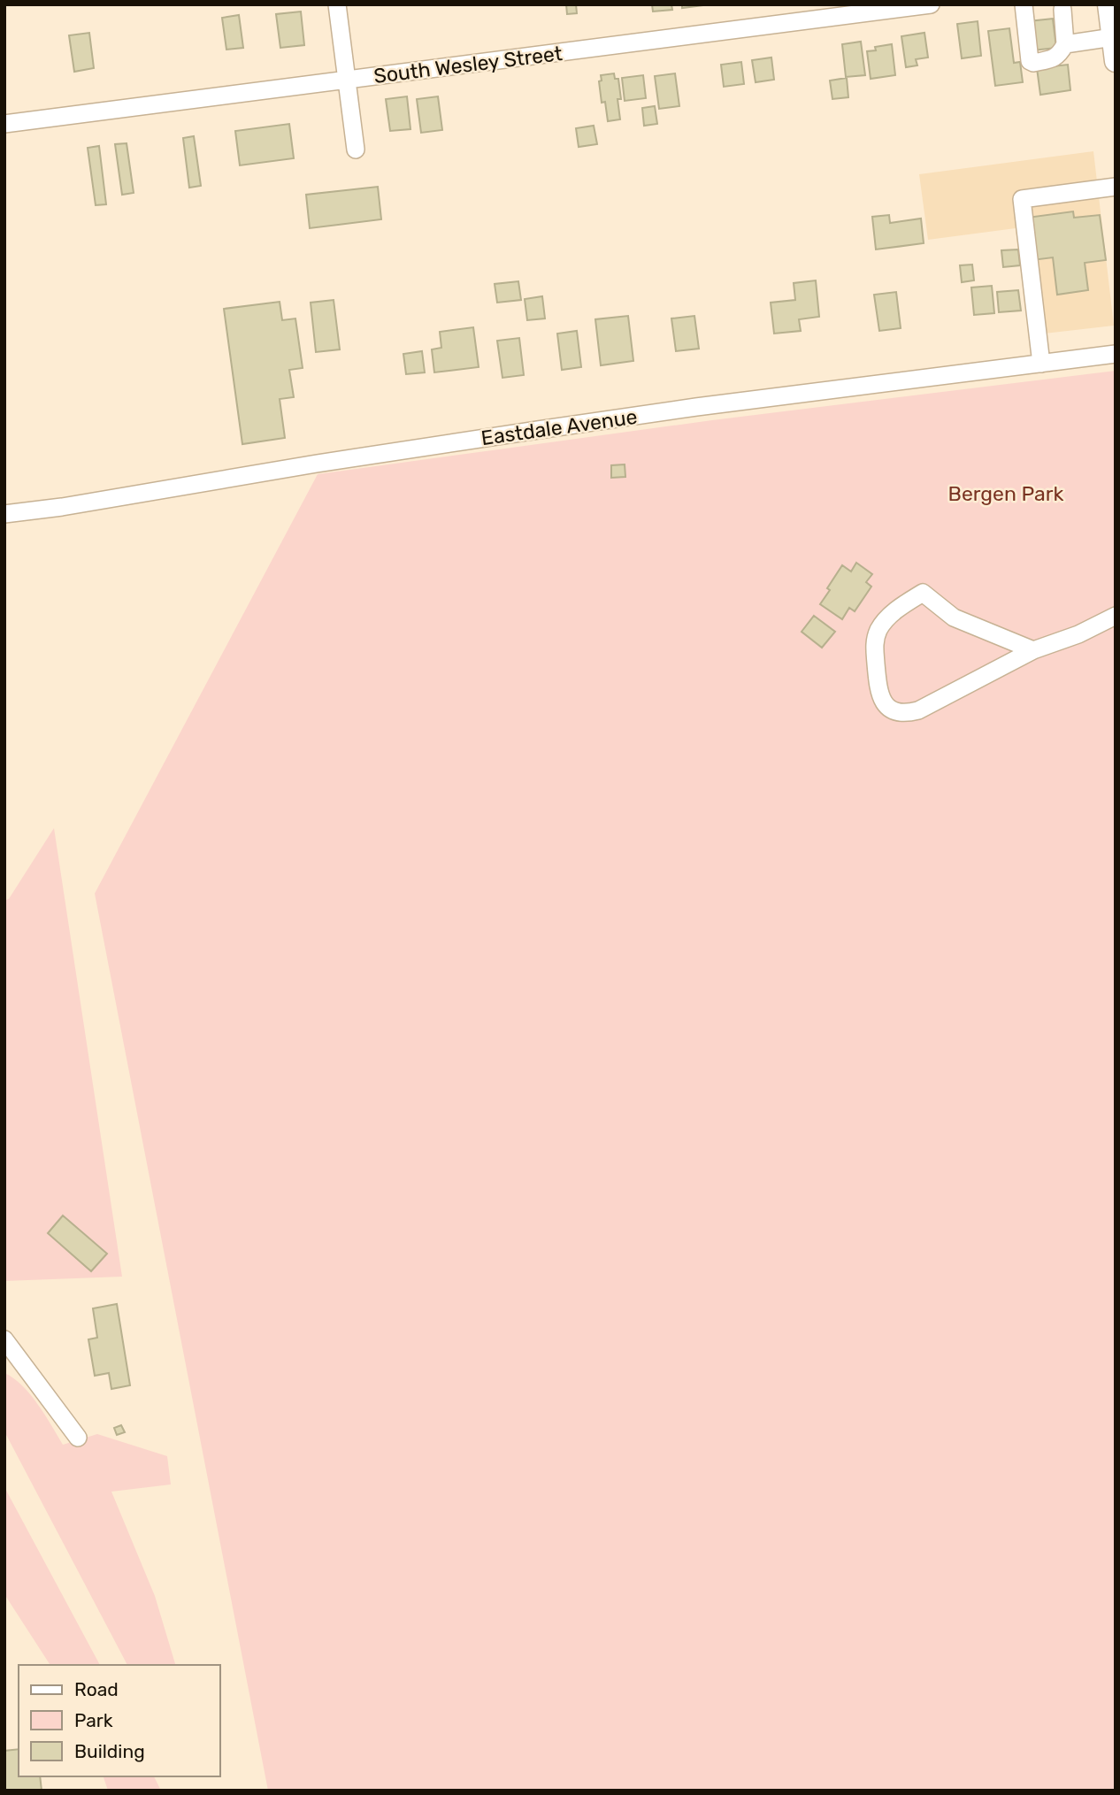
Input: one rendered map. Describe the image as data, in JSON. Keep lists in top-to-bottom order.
{
  "streets": {
    "street": ["South Wesley Street", "Eastdale Avenue"]
  },
  "parks": ["Bergen Park"],
  "legend": ["Road", "Park", "Building"]
}
